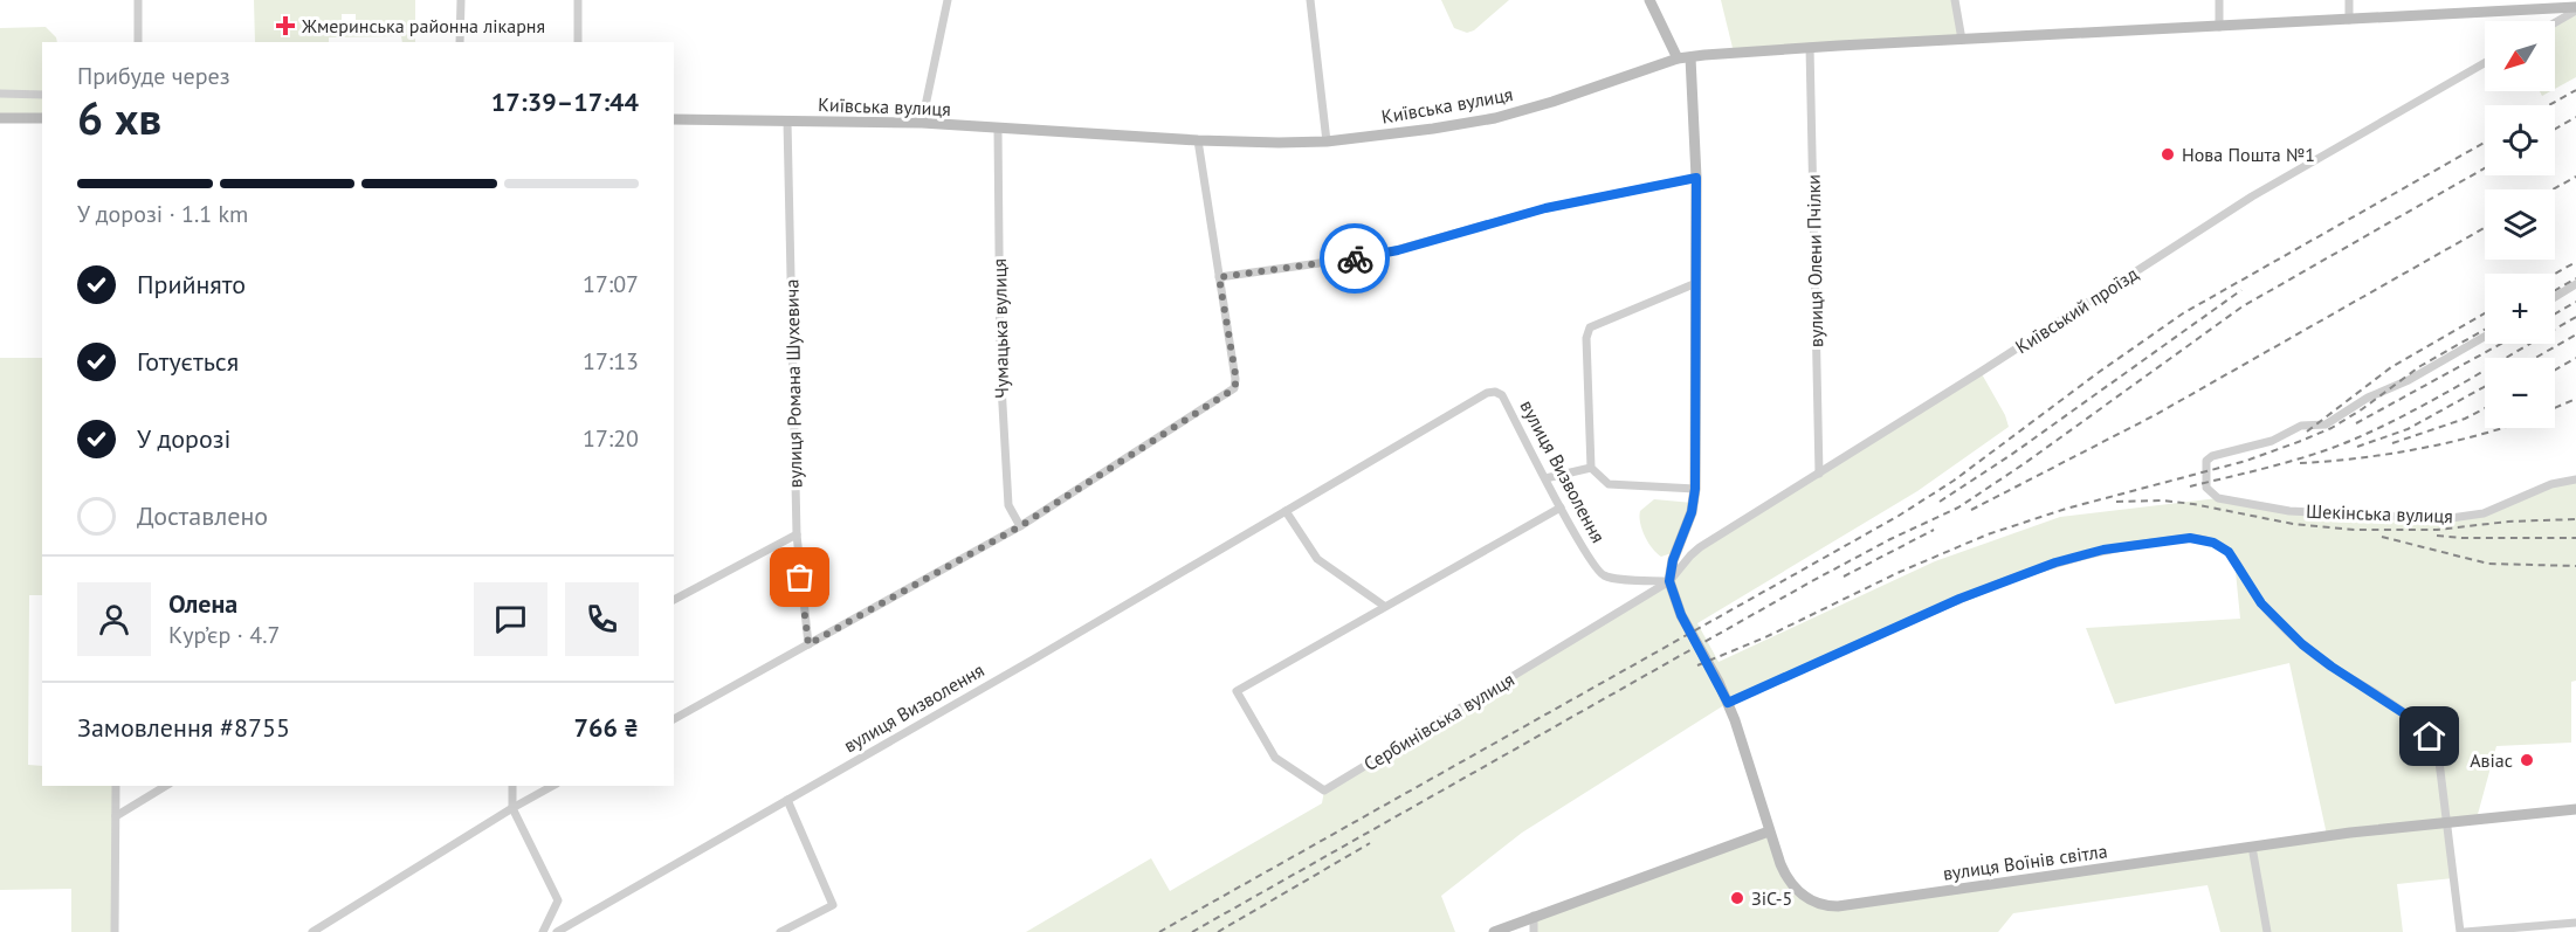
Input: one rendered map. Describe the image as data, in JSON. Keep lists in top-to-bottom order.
{
  "streets": {
    "street": [
      "Київська вулиця",
      "вулиця Олени Пчілки",
      "Київський проїзд",
      "Чумацька вулиця",
      "вулиця Романа Шухевича",
      "вулиця Визволення",
      "Шекінська вулиця",
      "Сербинівська вулиця",
      "вулиця Воїнів світла"
    ]
  },
  "crossings": [
    ["Київська вулиця", "вулиця Олени Пчілки"],
    ["Київська вулиця", "Чумацька вулиця"],
    ["Київська вулиця", "вулиця Романа Шухевича"],
    ["вулиця Олени Пчілки", "Київський проїзд"],
    ["Київський проїзд", "вулиця Визволення"],
    ["Київський проїзд", "Сербинівська вулиця"],
    ["вулиця Визволення", "Сербинівська вулиця"]
  ],
  "places": {
    "health": ["Жмеринська районна лікарня"],
    "other": ["Нова Пошта №1", "Авіас", "ЗіС-5"]
  },
  "north": "bottom left",
  "page": {
    "map_buttons": ["+", "−"],
    "heading": ["6 хв", "Прибуде через", "17:39–17:44"],
    "panel": [
      "Олена",
      "Кур’єр · 4.7",
      "Замовлення #8755",
      "766 ₴"
    ],
    "bar": "У дорозі · 1.1 km",
    "list": [
      ["Прийнято", "17:07"],
      ["Готується", "17:13"],
      ["У дорозі", "17:20"],
      "Доставлено"
    ]
  }
}
